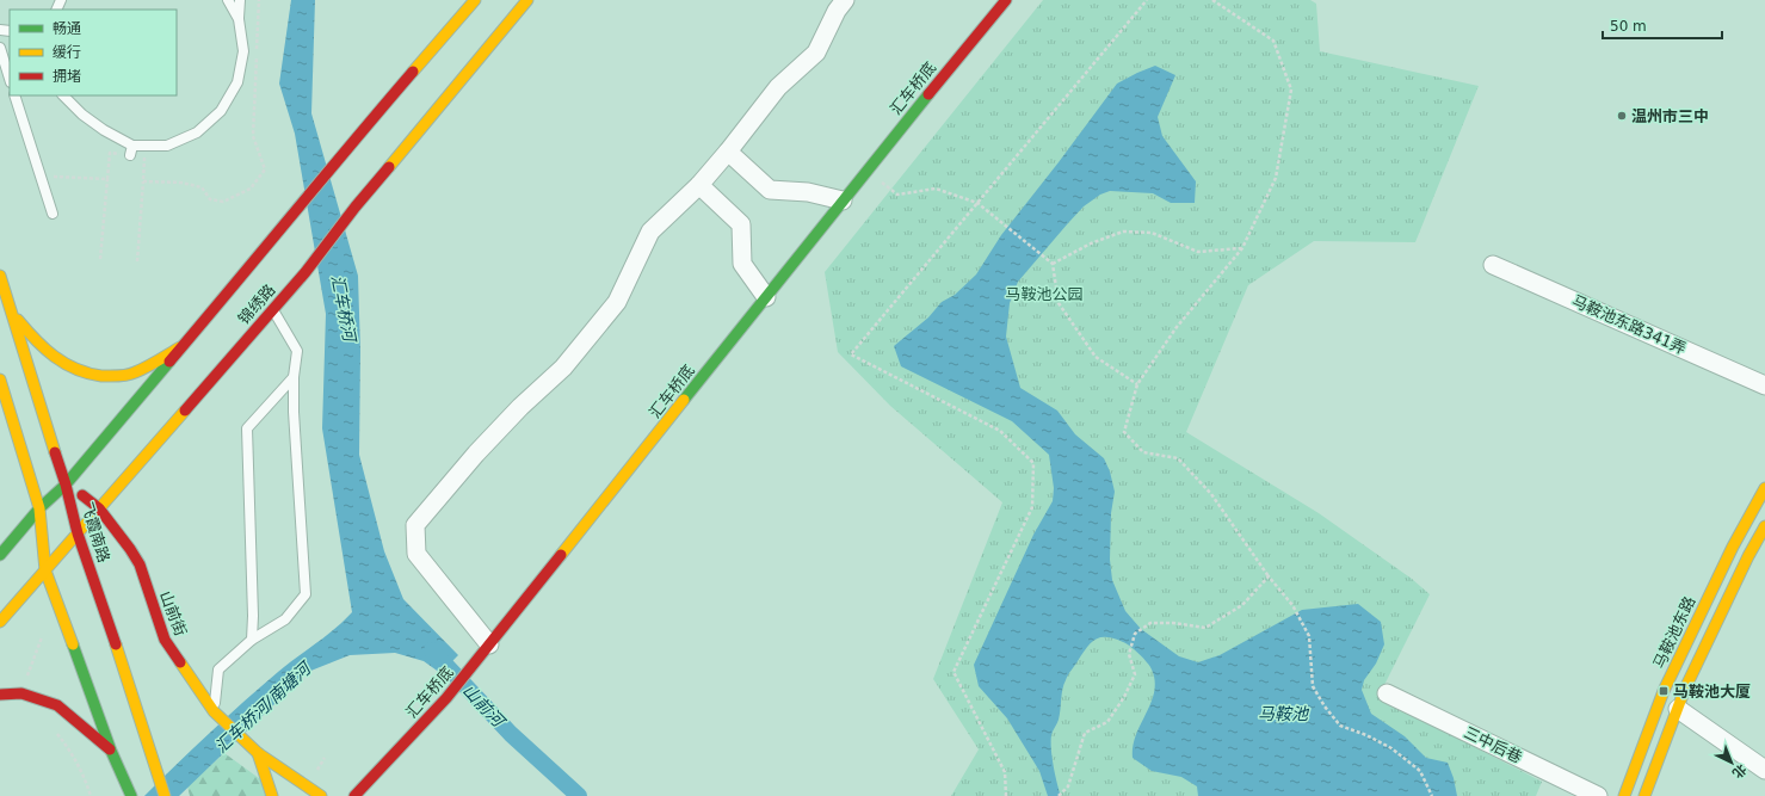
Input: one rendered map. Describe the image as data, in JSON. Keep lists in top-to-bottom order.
{
  "streets": {
    "main road": [
      "汇车桥底",
      "锦绣路",
      "飞霞南路",
      "山前街",
      "马鞍池东路"
    ],
    "street": ["马鞍池东路341弄", "三中后巷"]
  },
  "crossings": [
    ["锦绣路", "飞霞南路"],
    ["锦绣路", "山前街"],
    ["飞霞南路", "山前街"]
  ],
  "water": [
    "汇车桥河",
    "山前河",
    "汇车桥河/南塘河",
    "马鞍池"
  ],
  "parks": ["马鞍池公园"],
  "places": {
    "other": ["温州市三中"],
    "transit": ["马鞍池大厦"]
  },
  "legend": ["畅通", "缓行", "拥堵"],
  "scale_bar": "50 m",
  "north": "bottom right"
}
